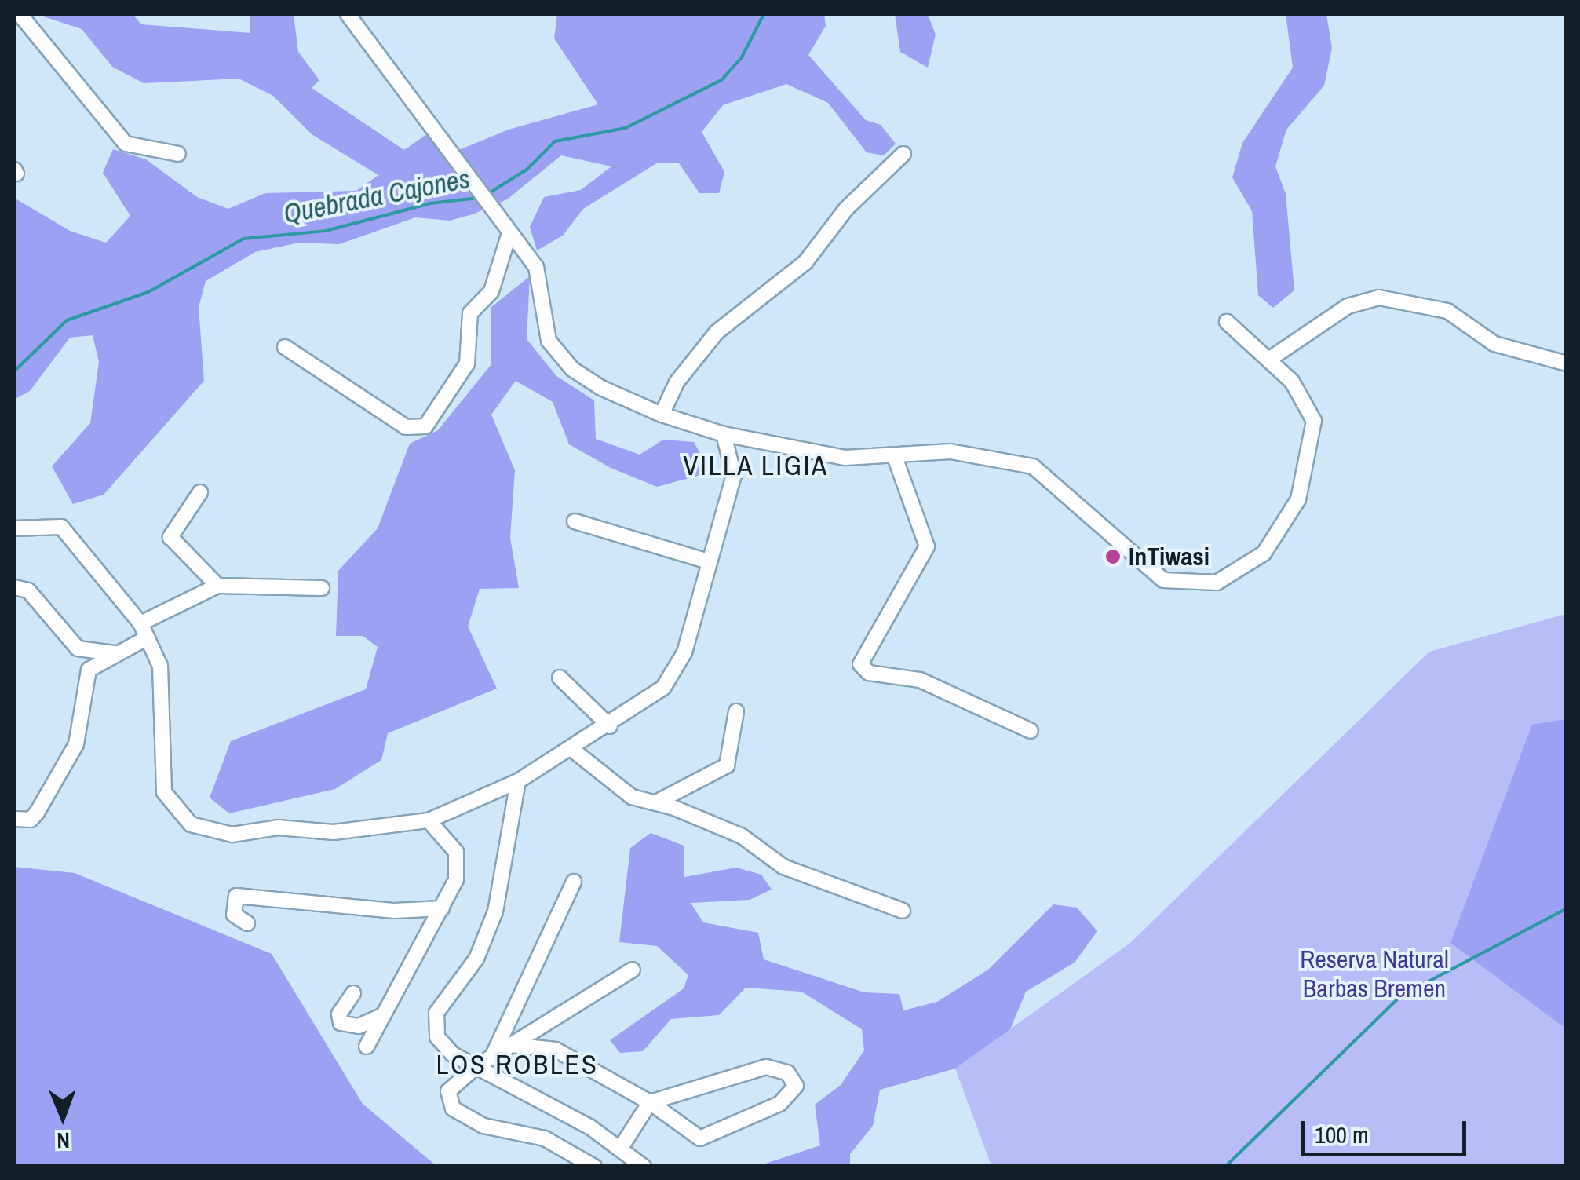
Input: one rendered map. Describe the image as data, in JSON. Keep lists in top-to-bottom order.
{
  "districts": ["VILLA LIGIA", "LOS ROBLES"],
  "water": ["Quebrada Cajones"],
  "parks": ["Reserva Natural Barbas Bremen"],
  "places": ["InTiwasi"],
  "scale_bar": "100 m",
  "north": "bottom"
}
